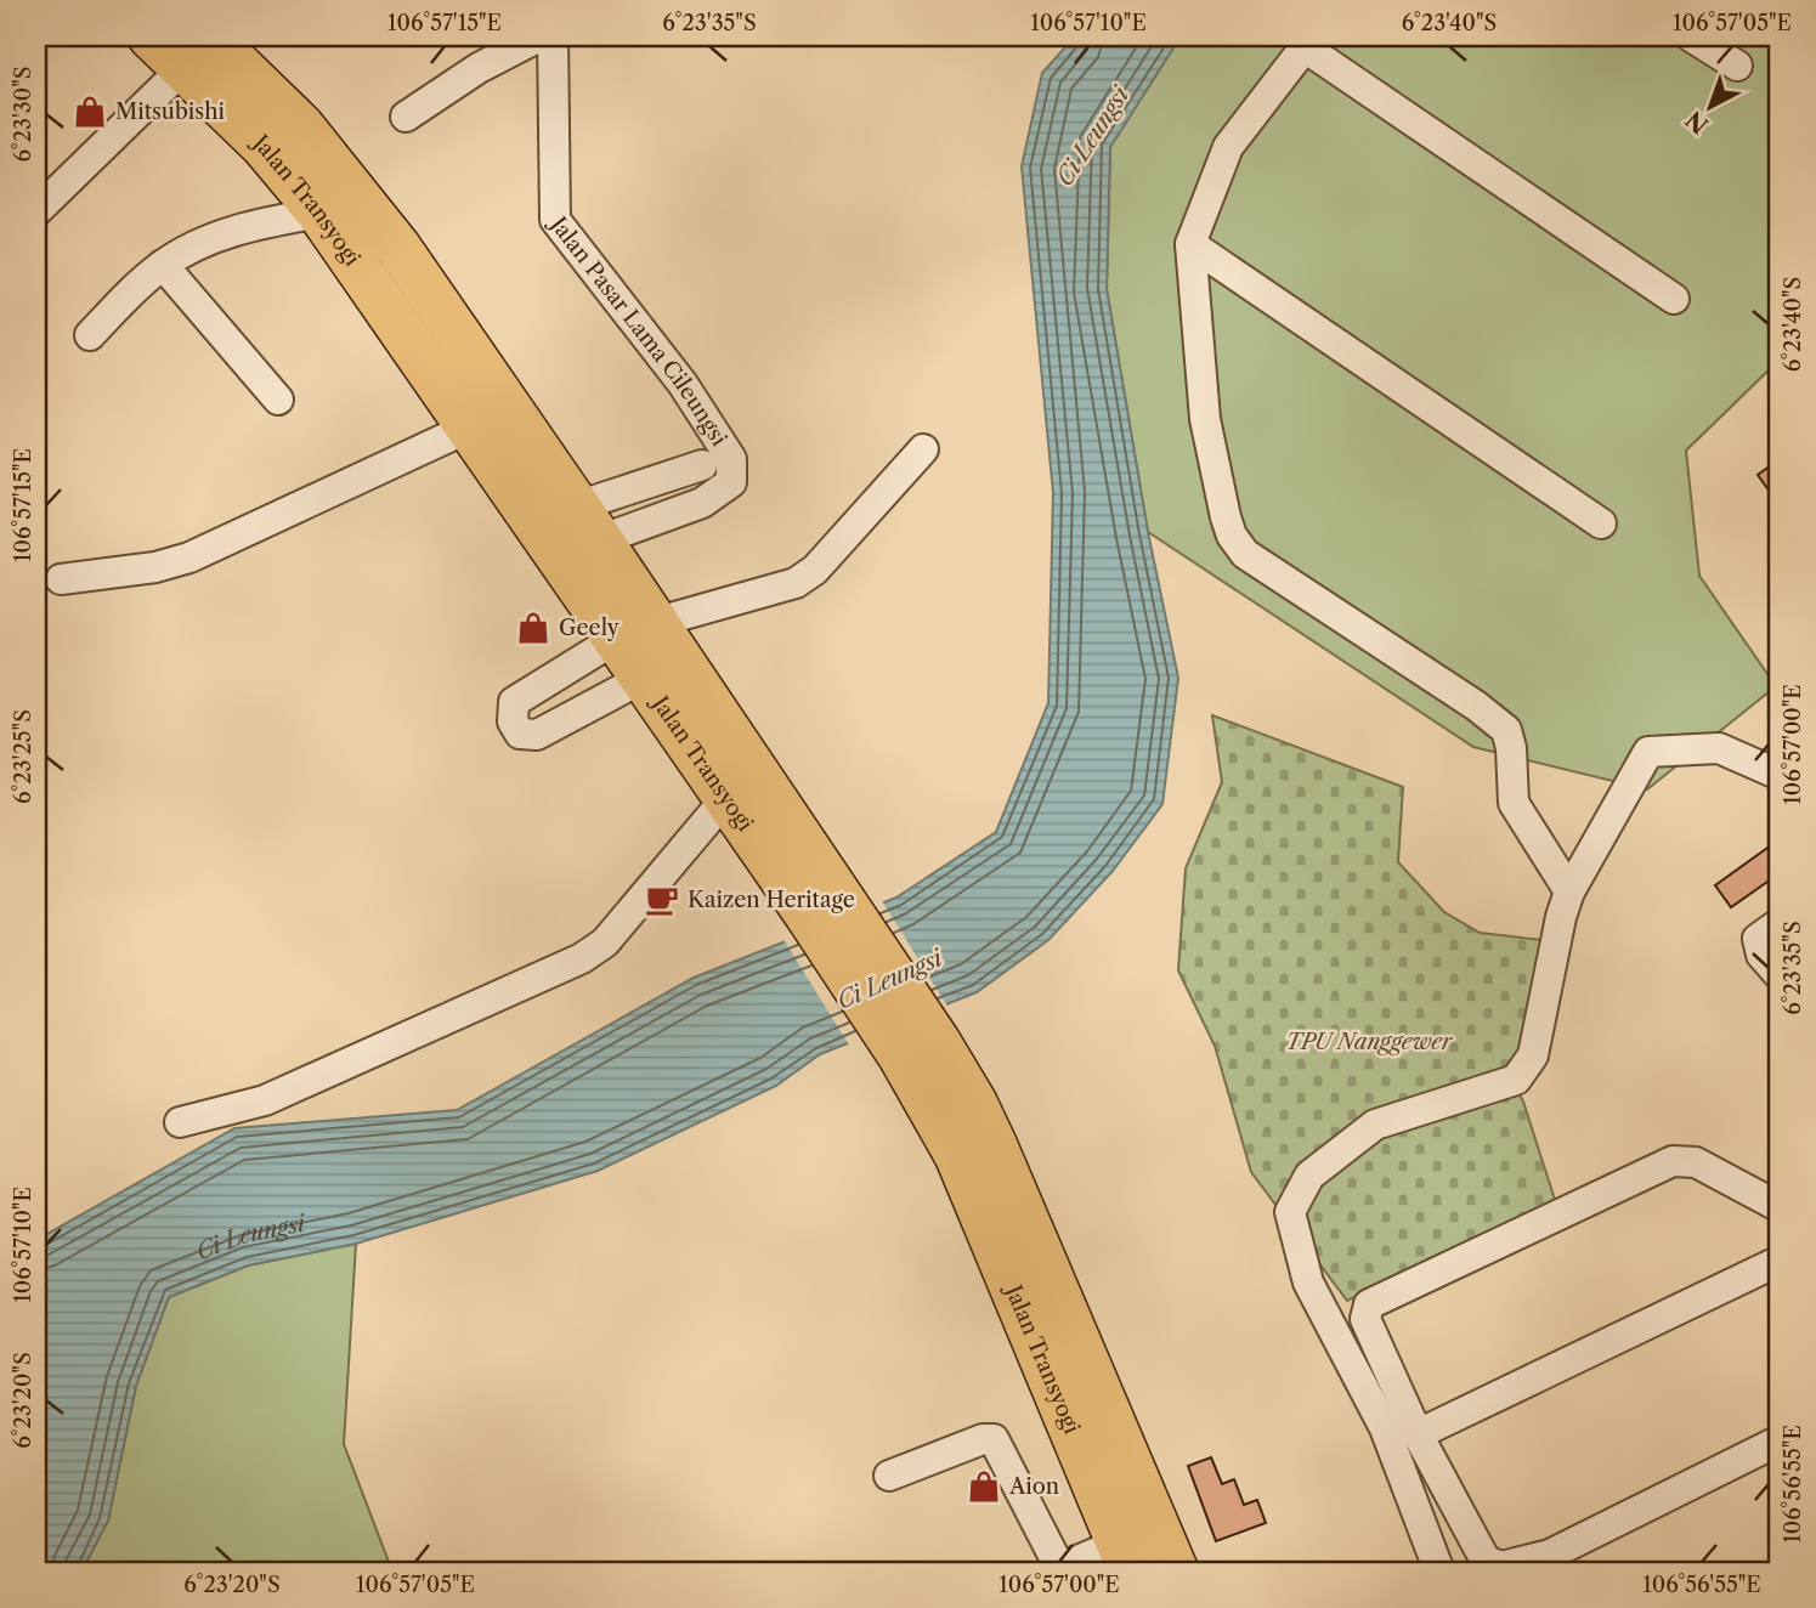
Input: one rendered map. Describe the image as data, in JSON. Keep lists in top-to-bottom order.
{
  "streets": {
    "highway": ["Jalan Transyogi"],
    "street": ["Jalan Pasar Lama Cileungsi"]
  },
  "crossings": [
    ["Jalan Transyogi", "Jalan Pasar Lama Cileungsi"]
  ],
  "water": ["Ci Leungsi"],
  "parks": ["TPU Nanggewer"],
  "places": {
    "shop": ["Mitsubishi", "Geely", "Aion"],
    "cafe": ["Kaizen Heritage"]
  },
  "north": "bottom left",
  "coordinates": [
    "106°57'15\"E",
    "6°23'35\"S",
    "106°57'10\"E",
    "6°23'40\"S",
    "106°57'05\"E",
    "6°23'30\"S",
    "106°57'00\"E",
    "6°23'25\"S",
    "6°23'20\"S",
    "106°56'55\"E"
  ]
}
